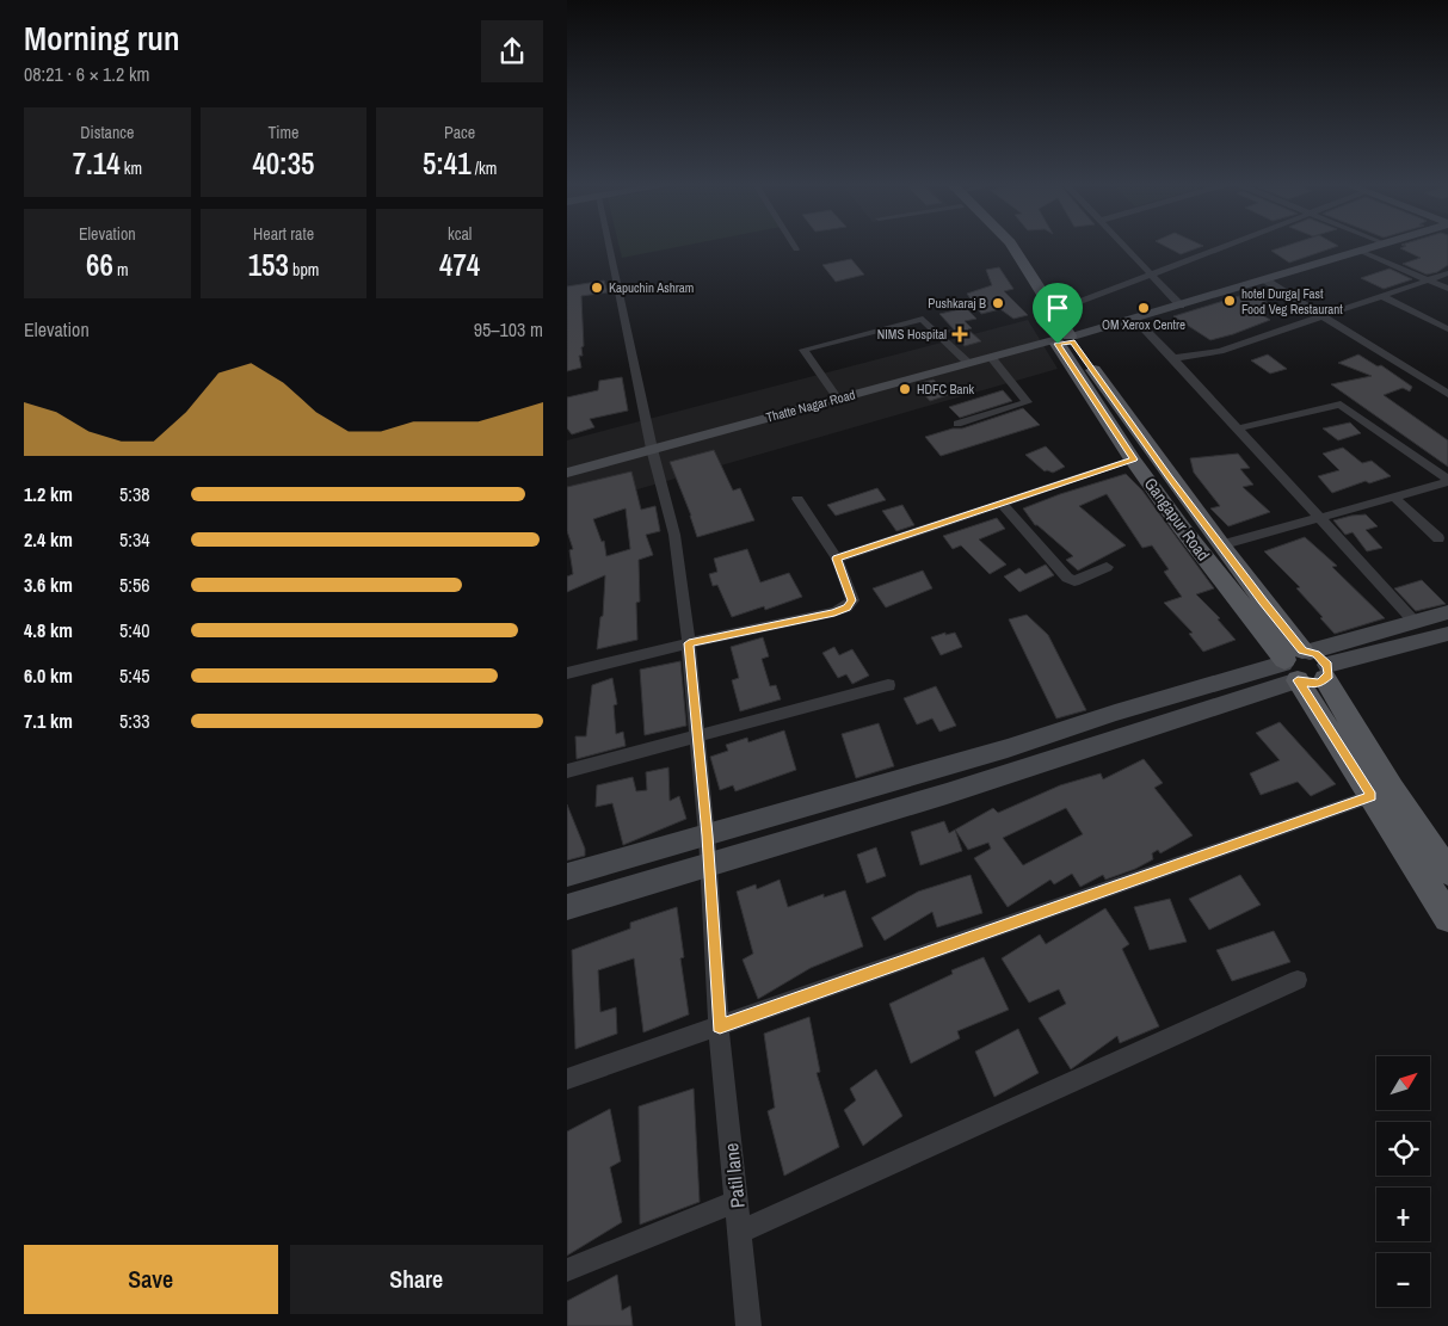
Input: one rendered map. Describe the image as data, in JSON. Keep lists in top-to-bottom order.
{
  "streets": {
    "main road": ["Gangapur Road"],
    "street": ["Thatte Nagar Road", "Patil lane"]
  },
  "crossings": [
    ["Thatte Nagar Road", "Gangapur Road"],
    ["Thatte Nagar Road", "Patil lane"]
  ],
  "places": {
    "other": [
      "Kapuchin Ashram",
      "hotel Durga| Fast Food Veg Restaurant",
      "Pushkaraj B",
      "OM Xerox Centre",
      "HDFC Bank"
    ],
    "health": ["NIMS Hospital"]
  },
  "north": "top right",
  "page": {
    "heading": ["Morning run", "08:21 · 6 × 1.2 km"],
    "stats": [
      ["Distance", "7.14 km"],
      ["Time", "40:35"],
      ["Pace", "5:41 /km"],
      ["Elevation", "66 m"],
      ["Heart rate", "153 bpm"],
      ["kcal", "474"]
    ],
    "chart": ["Elevation", "95–103 m"],
    "list": [
      {
        "name": "1.2 km",
        "note": "5:38"
      },
      {
        "name": "2.4 km",
        "note": "5:34"
      },
      {
        "name": "3.6 km",
        "note": "5:56"
      },
      {
        "name": "4.8 km",
        "note": "5:40"
      },
      {
        "name": "6.0 km",
        "note": "5:45"
      },
      {
        "name": "7.1 km",
        "note": "5:33"
      }
    ],
    "map_buttons": ["+", "−"],
    "buttons": ["Save", "Share"]
  }
}
